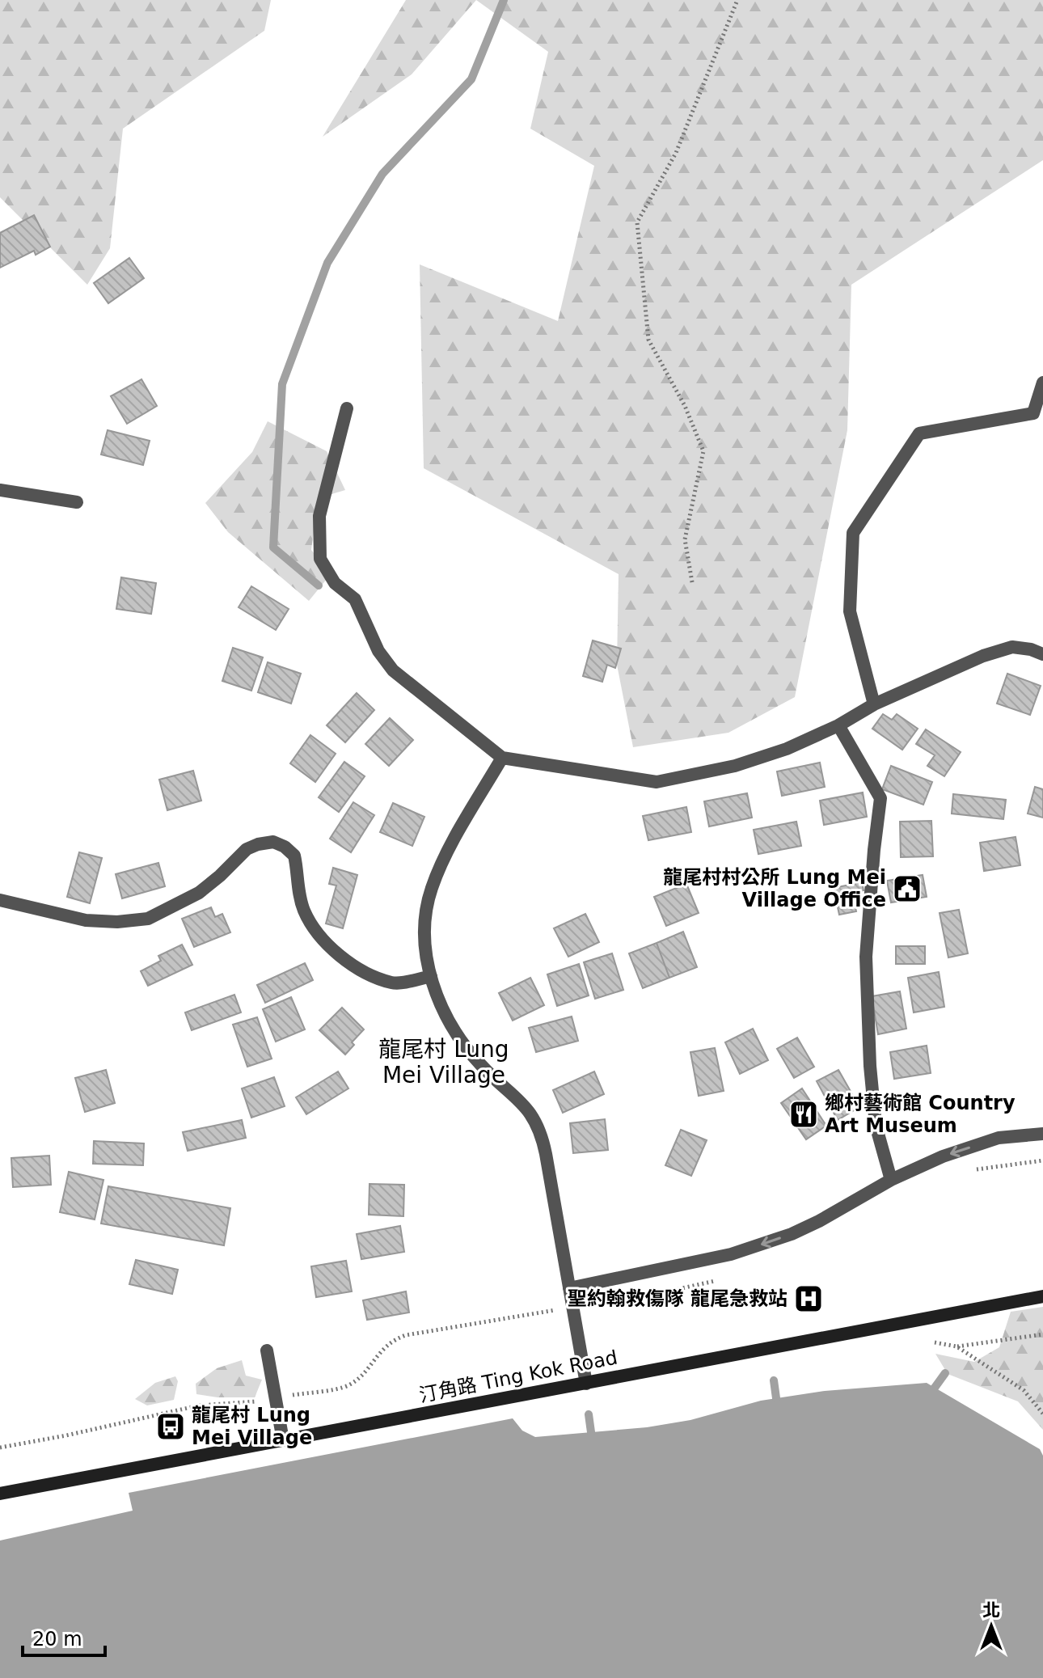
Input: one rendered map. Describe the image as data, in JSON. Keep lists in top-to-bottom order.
{
  "streets": {
    "main road": ["汀角路 Ting Kok Road"]
  },
  "districts": ["龍尾村 Lung Mei Village"],
  "places": {
    "public building": ["龍尾村村公所 Lung Mei Village Office"],
    "restaurant": ["鄉村藝術館 Country Art Museum"],
    "hospital": ["聖約翰救傷隊 龍尾急救站"],
    "bus stop": ["龍尾村 Lung Mei Village"]
  },
  "scale_bar": "20 m",
  "north": "top"
}
